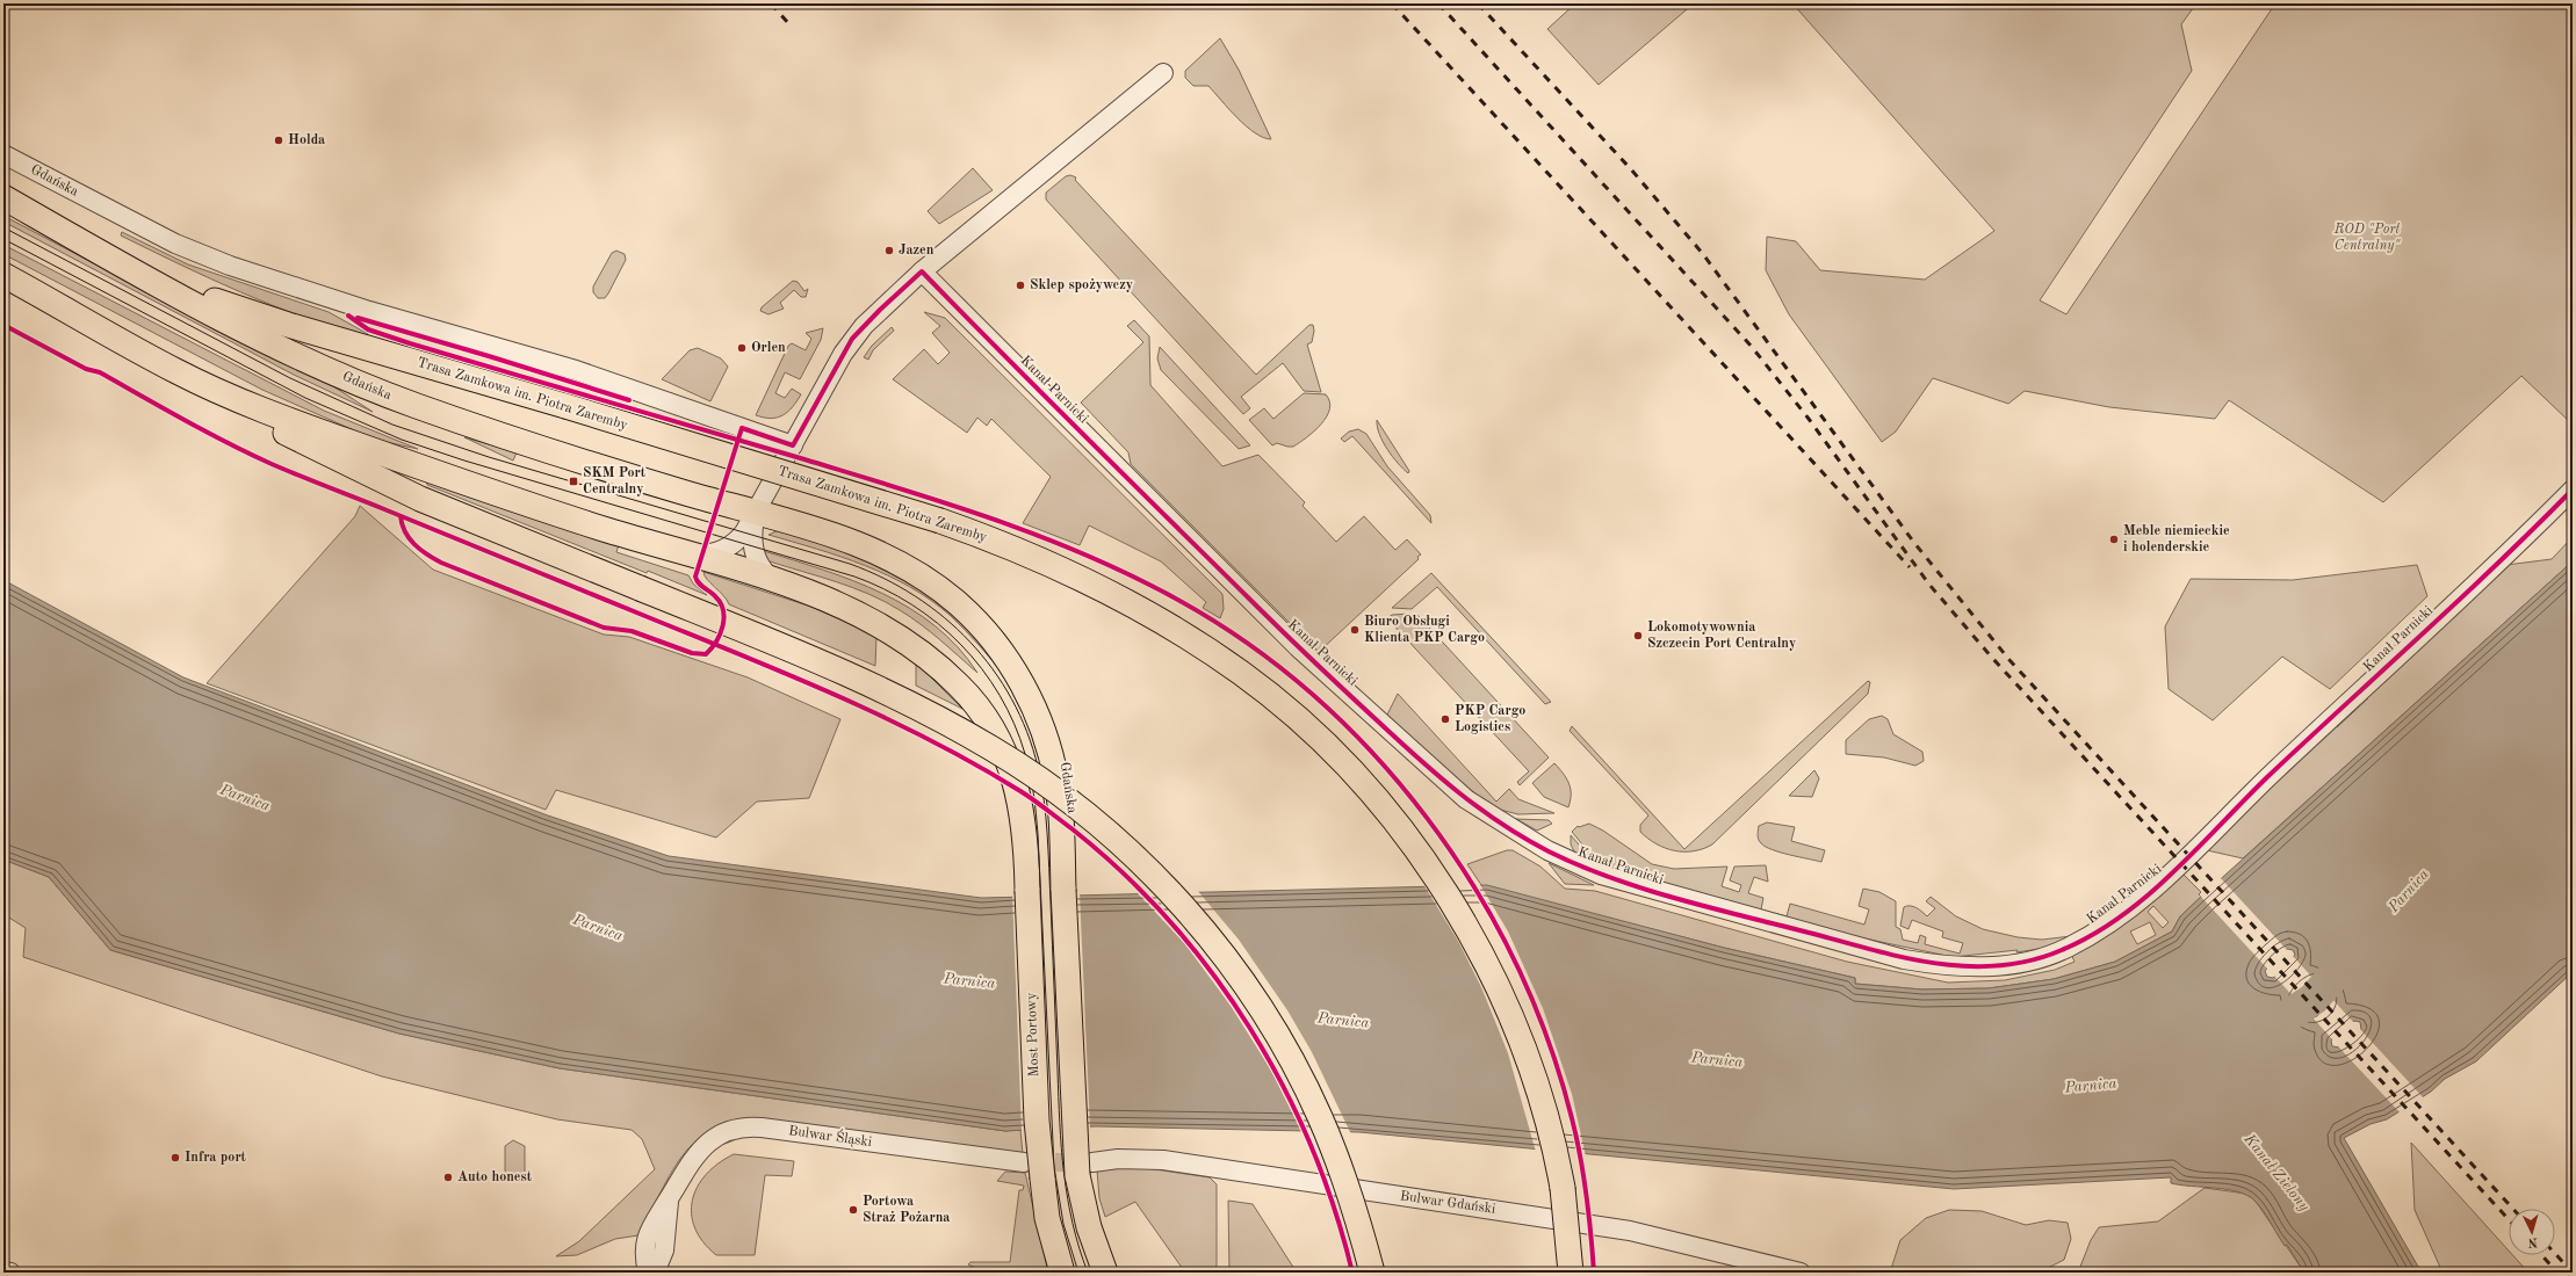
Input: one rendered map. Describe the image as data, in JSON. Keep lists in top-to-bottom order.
{
  "streets": {
    "main road": ["Gdańska", "Trasa Zamkowa im. Piotra Zaremby", "Most Portowy"],
    "street": ["Kanał Parnicki", "Bulwar Śląski", "Bulwar Gdański"]
  },
  "crossings": [
    ["Gdańska", "Trasa Zamkowa im. Piotra Zaremby"],
    ["Gdańska", "Bulwar Gdański"]
  ],
  "water": ["Parnica", "Kanał Zielony"],
  "parks": ["ROD \"Port Centralny\""],
  "places": {
    "other": [
      "Holda",
      "Jazen",
      "Sklep spożywczy",
      "Orlen",
      "Meble niemieckie i holenderskie",
      "Biuro Obsługi Klienta PKP Cargo",
      "Lokomotywownia Szczecin Port Centralny",
      "PKP Cargo Logistics",
      "Infra port",
      "Auto honest",
      "Portowa Straż Pożarna"
    ],
    "transit": ["SKM Port Centralny"]
  },
  "north": "bottom"
}
